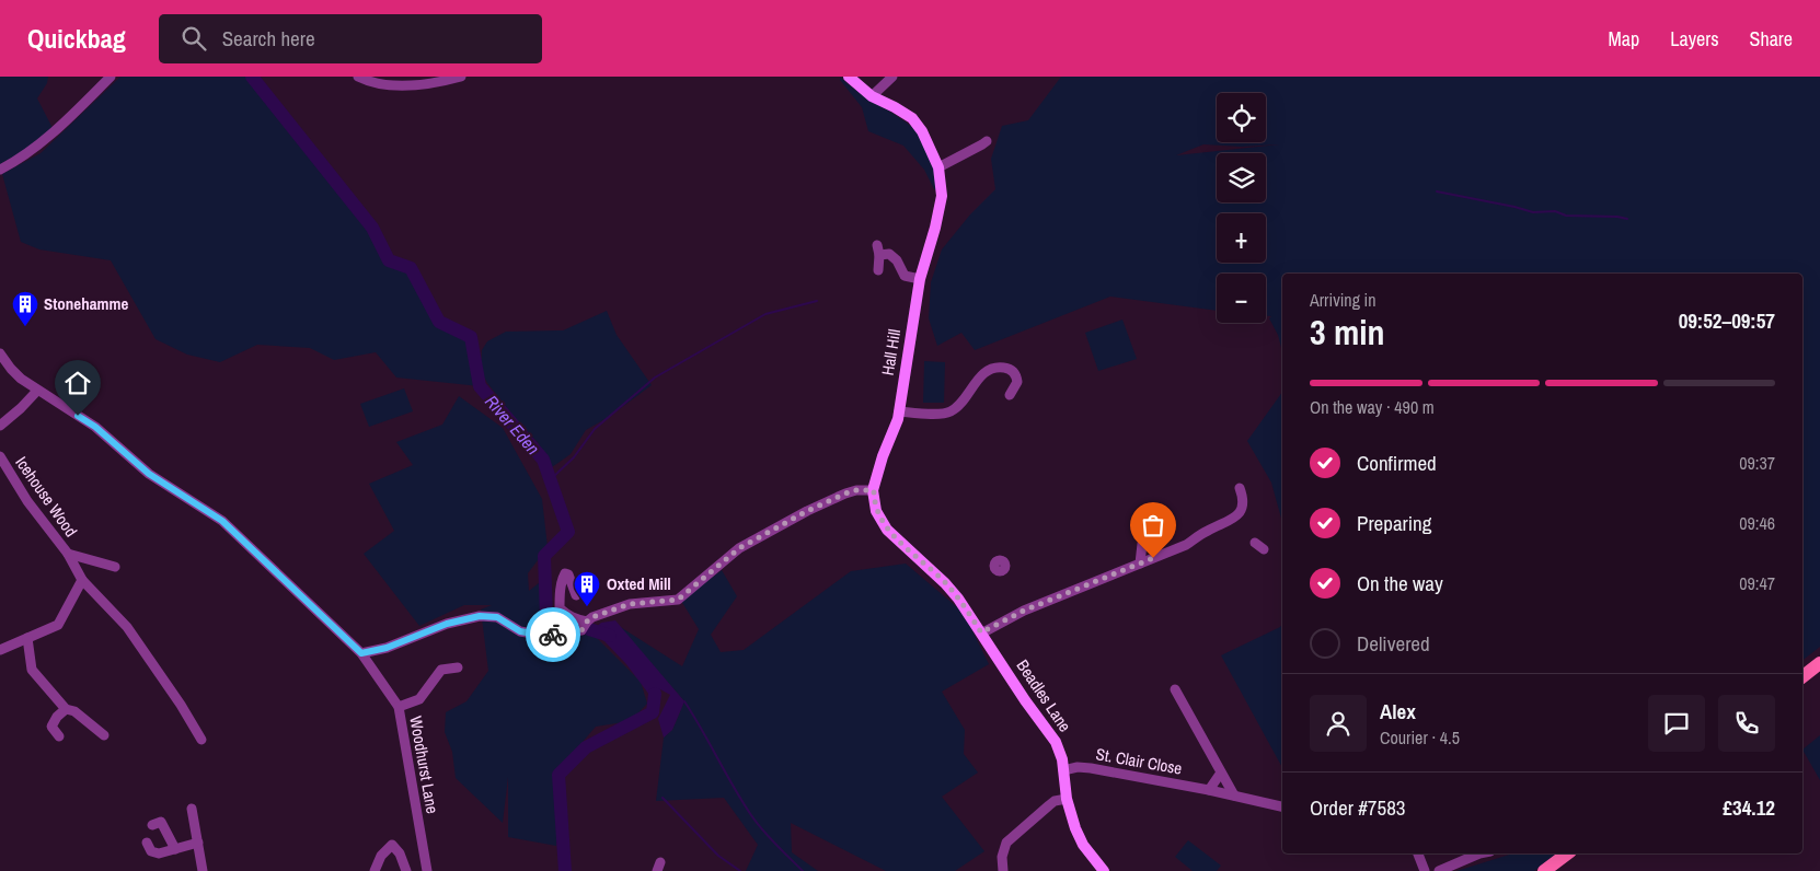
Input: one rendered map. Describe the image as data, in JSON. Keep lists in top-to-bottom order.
{
  "streets": {
    "street": [
      "Hall Hill",
      "Icehouse Wood",
      "Beadles Lane",
      "St. Clair Close",
      "Woodhurst Lane"
    ]
  },
  "crossings": [
    ["Hall Hill", "Beadles Lane"],
    ["Beadles Lane", "St. Clair Close"]
  ],
  "water": ["River Eden"],
  "places": {
    "building": ["Stonehamme", "Oxted Mill"]
  },
  "page": {
    "header": "Quickbag",
    "search": "Search here",
    "nav": ["Map", "Layers", "Share"],
    "map_buttons": ["+", "−"],
    "heading": ["3 min", "Arriving in", "09:52–09:57"],
    "panel": [
      "Alex",
      "Courier · 4.5",
      "Order #7583",
      "£34.12"
    ],
    "bar": "On the way · 490 m",
    "list": [
      ["Confirmed", "09:37"],
      ["Preparing", "09:46"],
      ["On the way", "09:47"],
      "Delivered"
    ]
  }
}
